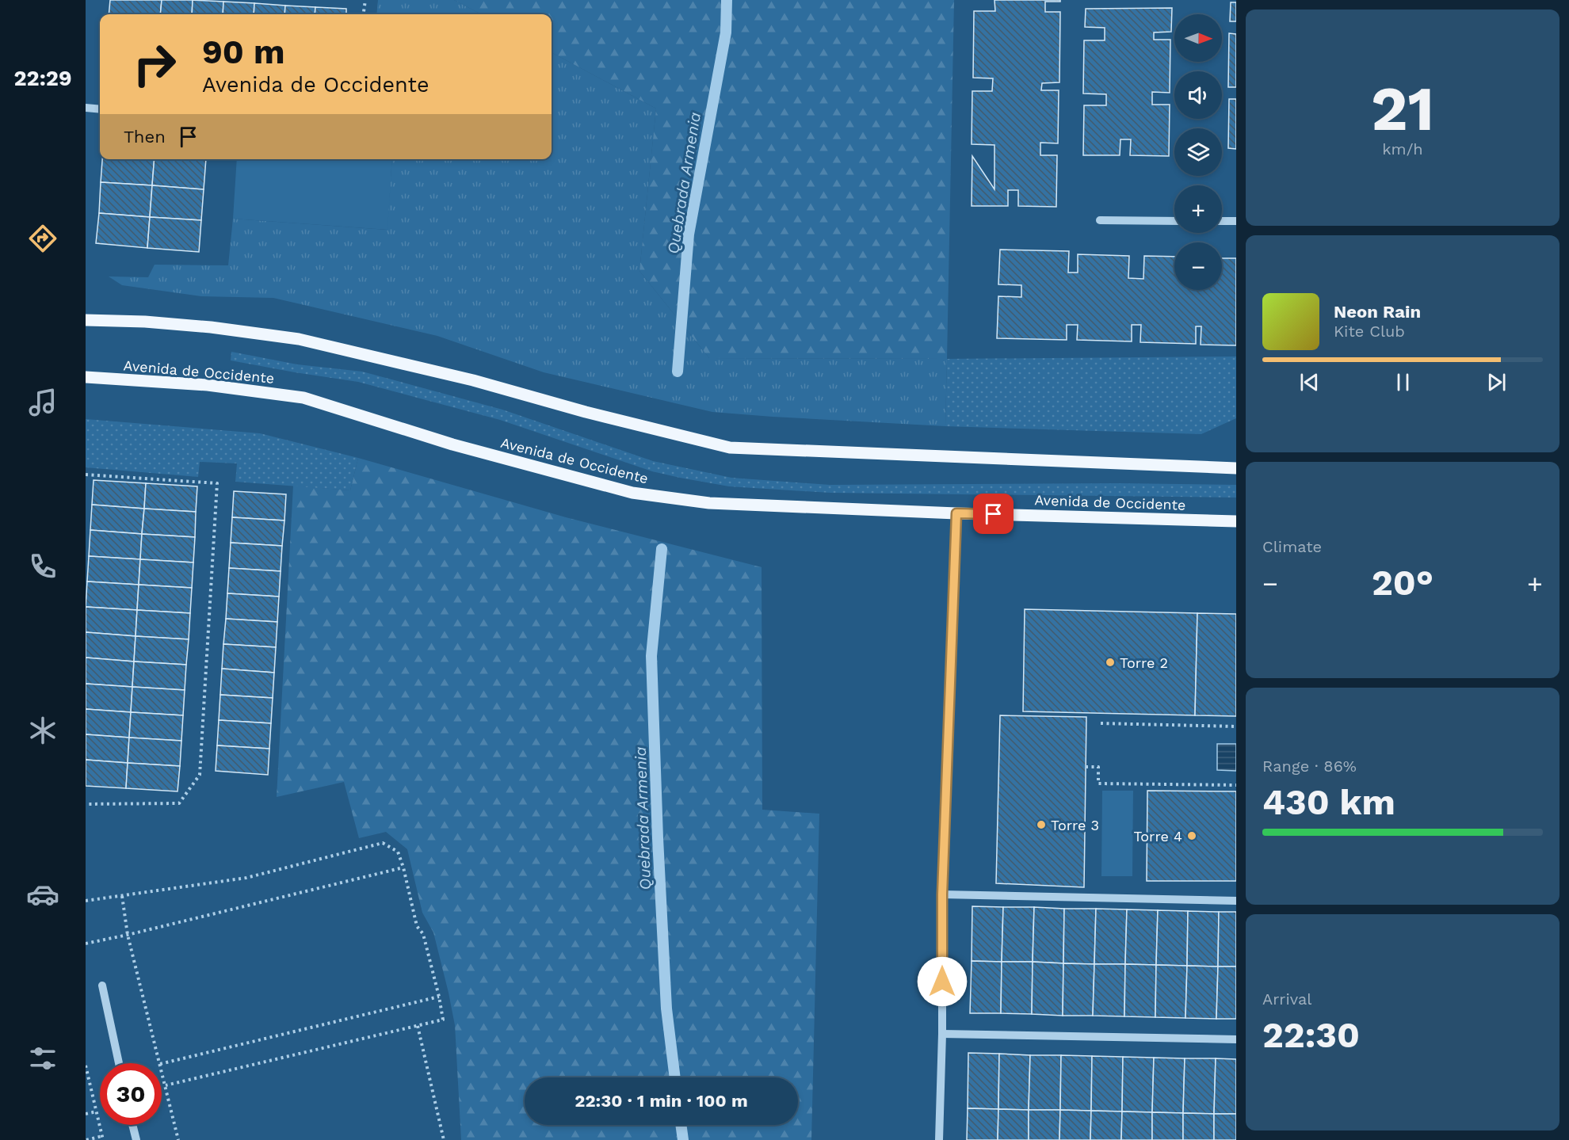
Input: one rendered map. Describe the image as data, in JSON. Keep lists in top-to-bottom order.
{
  "streets": {
    "main road": ["Avenida de Occidente"]
  },
  "water": ["Quebrada Armenia"],
  "places": ["Torre 2", "Torre 3", "Torre 4"],
  "north": "right",
  "page": {
    "tabs": "22:29",
    "tile": [
      ["21", "km/h"],
      "Climate",
      ["Range · 86%", "430 km"],
      ["Arrival", "22:30"]
    ],
    "map_buttons": ["+", "−"],
    "turn": ["90 m", "Avenida de Occidente"],
    "then": "Then",
    "song": ["Neon Rain", "Kite Club"],
    "heat": ["−", "20°", "+"],
    "limit": "30",
    "trip": "22:30 · 1 min · 100 m"
  }
}
